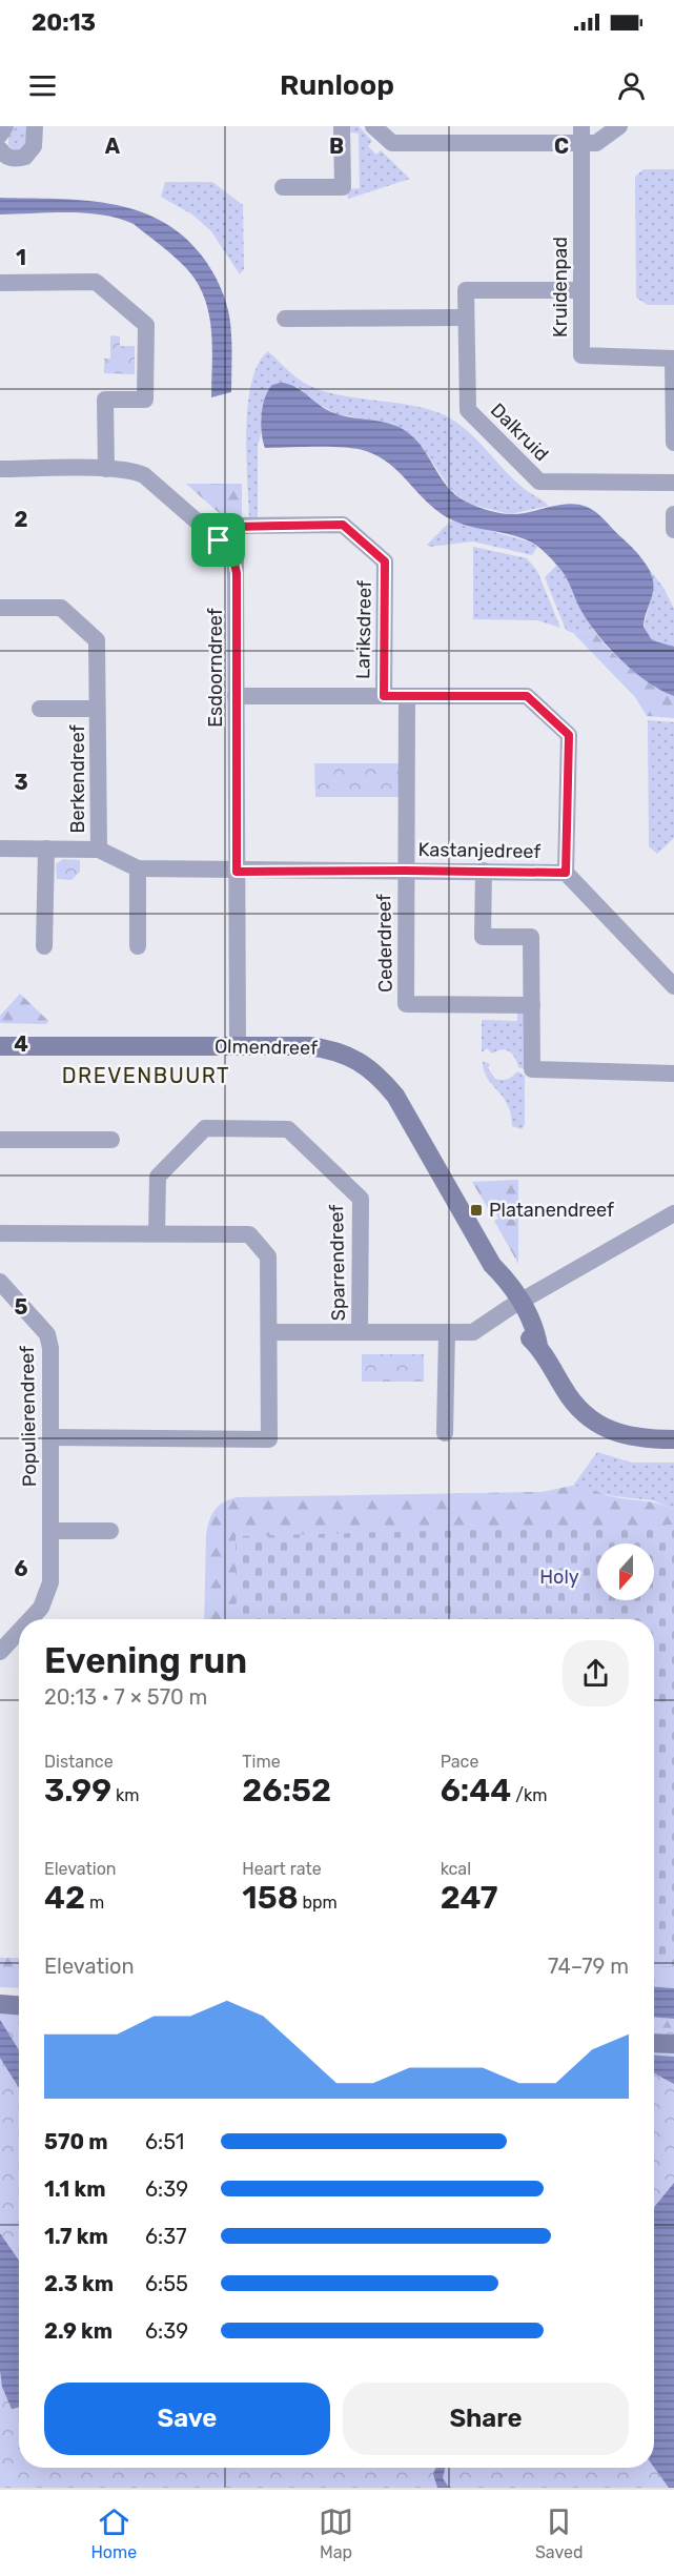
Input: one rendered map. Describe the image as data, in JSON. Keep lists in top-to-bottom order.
{
  "streets": {
    "street": [
      "Kruidenpad",
      "Dalkruid",
      "Lariksdreef",
      "Esdoorndreef",
      "Berkendreef",
      "Kastanjedreef",
      "Cederdreef",
      "Olmendreef",
      "Sparrendreef",
      "Populierendreef"
    ]
  },
  "crossings": [
    ["Kruidenpad", "Dalkruid"],
    ["Lariksdreef", "Esdoorndreef"],
    ["Lariksdreef", "Kastanjedreef"],
    ["Esdoorndreef", "Berkendreef"],
    ["Esdoorndreef", "Kastanjedreef"],
    ["Esdoorndreef", "Olmendreef"],
    ["Berkendreef", "Kastanjedreef"],
    ["Kastanjedreef", "Cederdreef"]
  ],
  "districts": ["DREVENBUURT"],
  "parks": ["Holy"],
  "places": {
    "transit": ["Platanendreef"]
  },
  "north": "bottom",
  "page": {
    "status": "20:13",
    "header": "Runloop",
    "heading": ["Evening run", "20:13 · 7 × 570 m"],
    "stats": [
      ["Distance", "3.99 km"],
      ["Time", "26:52"],
      ["Pace", "6:44 /km"],
      ["Elevation", "42 m"],
      ["Heart rate", "158 bpm"],
      ["kcal", "247"]
    ],
    "chart": ["Elevation", "74–79 m"],
    "list": [
      {
        "name": "570 m",
        "note": "6:51"
      },
      {
        "name": "1.1 km",
        "note": "6:39"
      },
      {
        "name": "1.7 km",
        "note": "6:37"
      },
      {
        "name": "2.3 km",
        "note": "6:55"
      },
      {
        "name": "2.9 km",
        "note": "6:39"
      }
    ],
    "buttons": ["Save", "Share"],
    "tabs": ["Home", "Map", "Saved"]
  },
  "grid": {
    "columns": ["A", "B", "C"],
    "rows": [
      "1",
      "2",
      "3",
      "4",
      "5",
      "6"
    ]
  }
}
